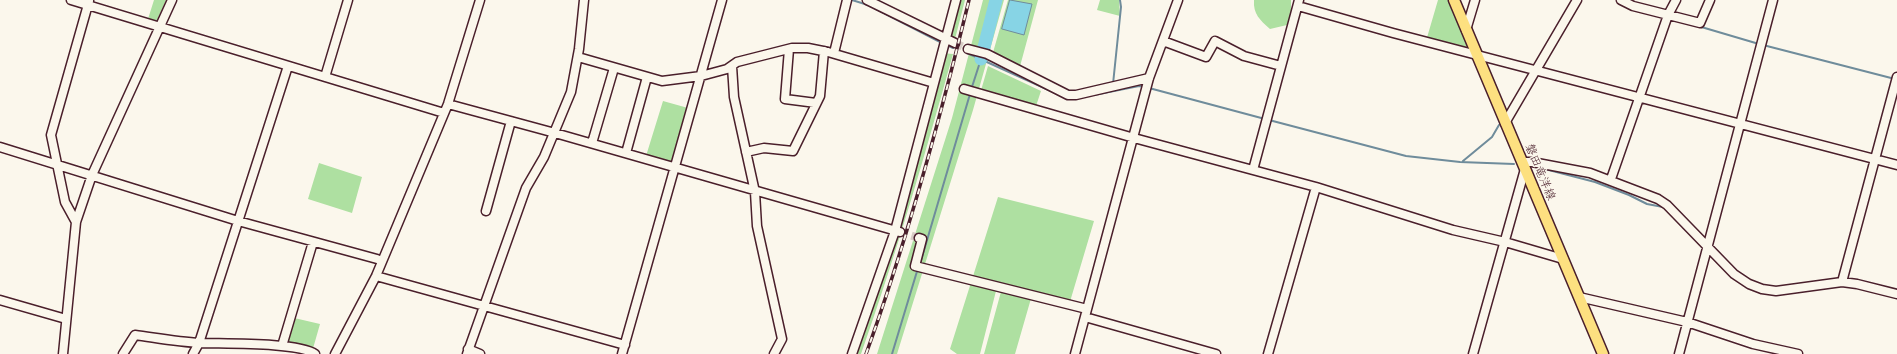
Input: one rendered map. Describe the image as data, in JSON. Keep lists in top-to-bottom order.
{
  "streets": {
    "main road": ["磐田竜洋線"]
  }
}
